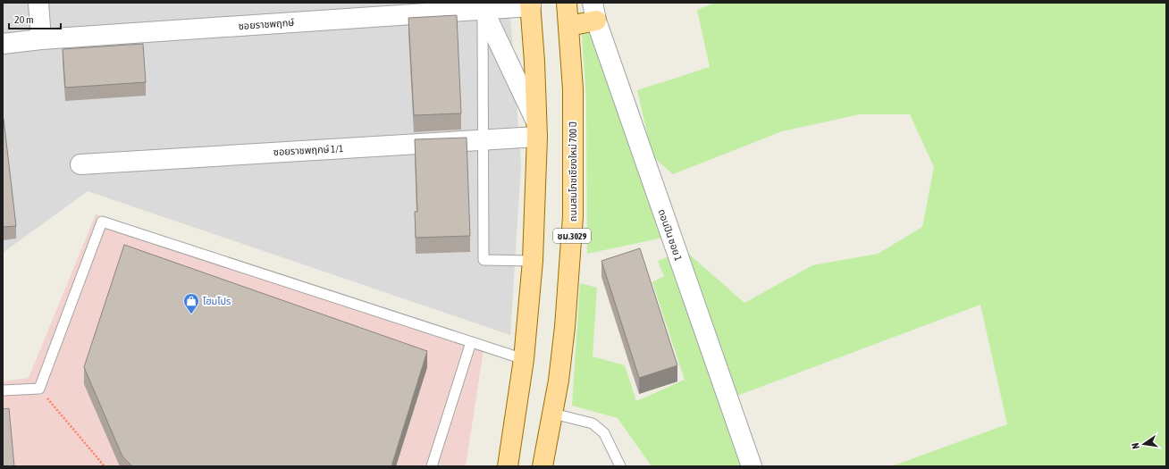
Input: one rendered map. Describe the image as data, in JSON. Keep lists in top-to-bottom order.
{
  "streets": {
    "main road": ["ถนนสมโภชเชียงใหม่ 700 ปี", "ชม.3029"],
    "street": ["ซอยราชพฤกษ์", "ซอยราชพฤกษ์ 1/1", "ดอนปิน ซอย 1"]
  },
  "places": {
    "shop": ["โฮมโปร"]
  },
  "scale_bar": "20 m",
  "north": "left"
}
